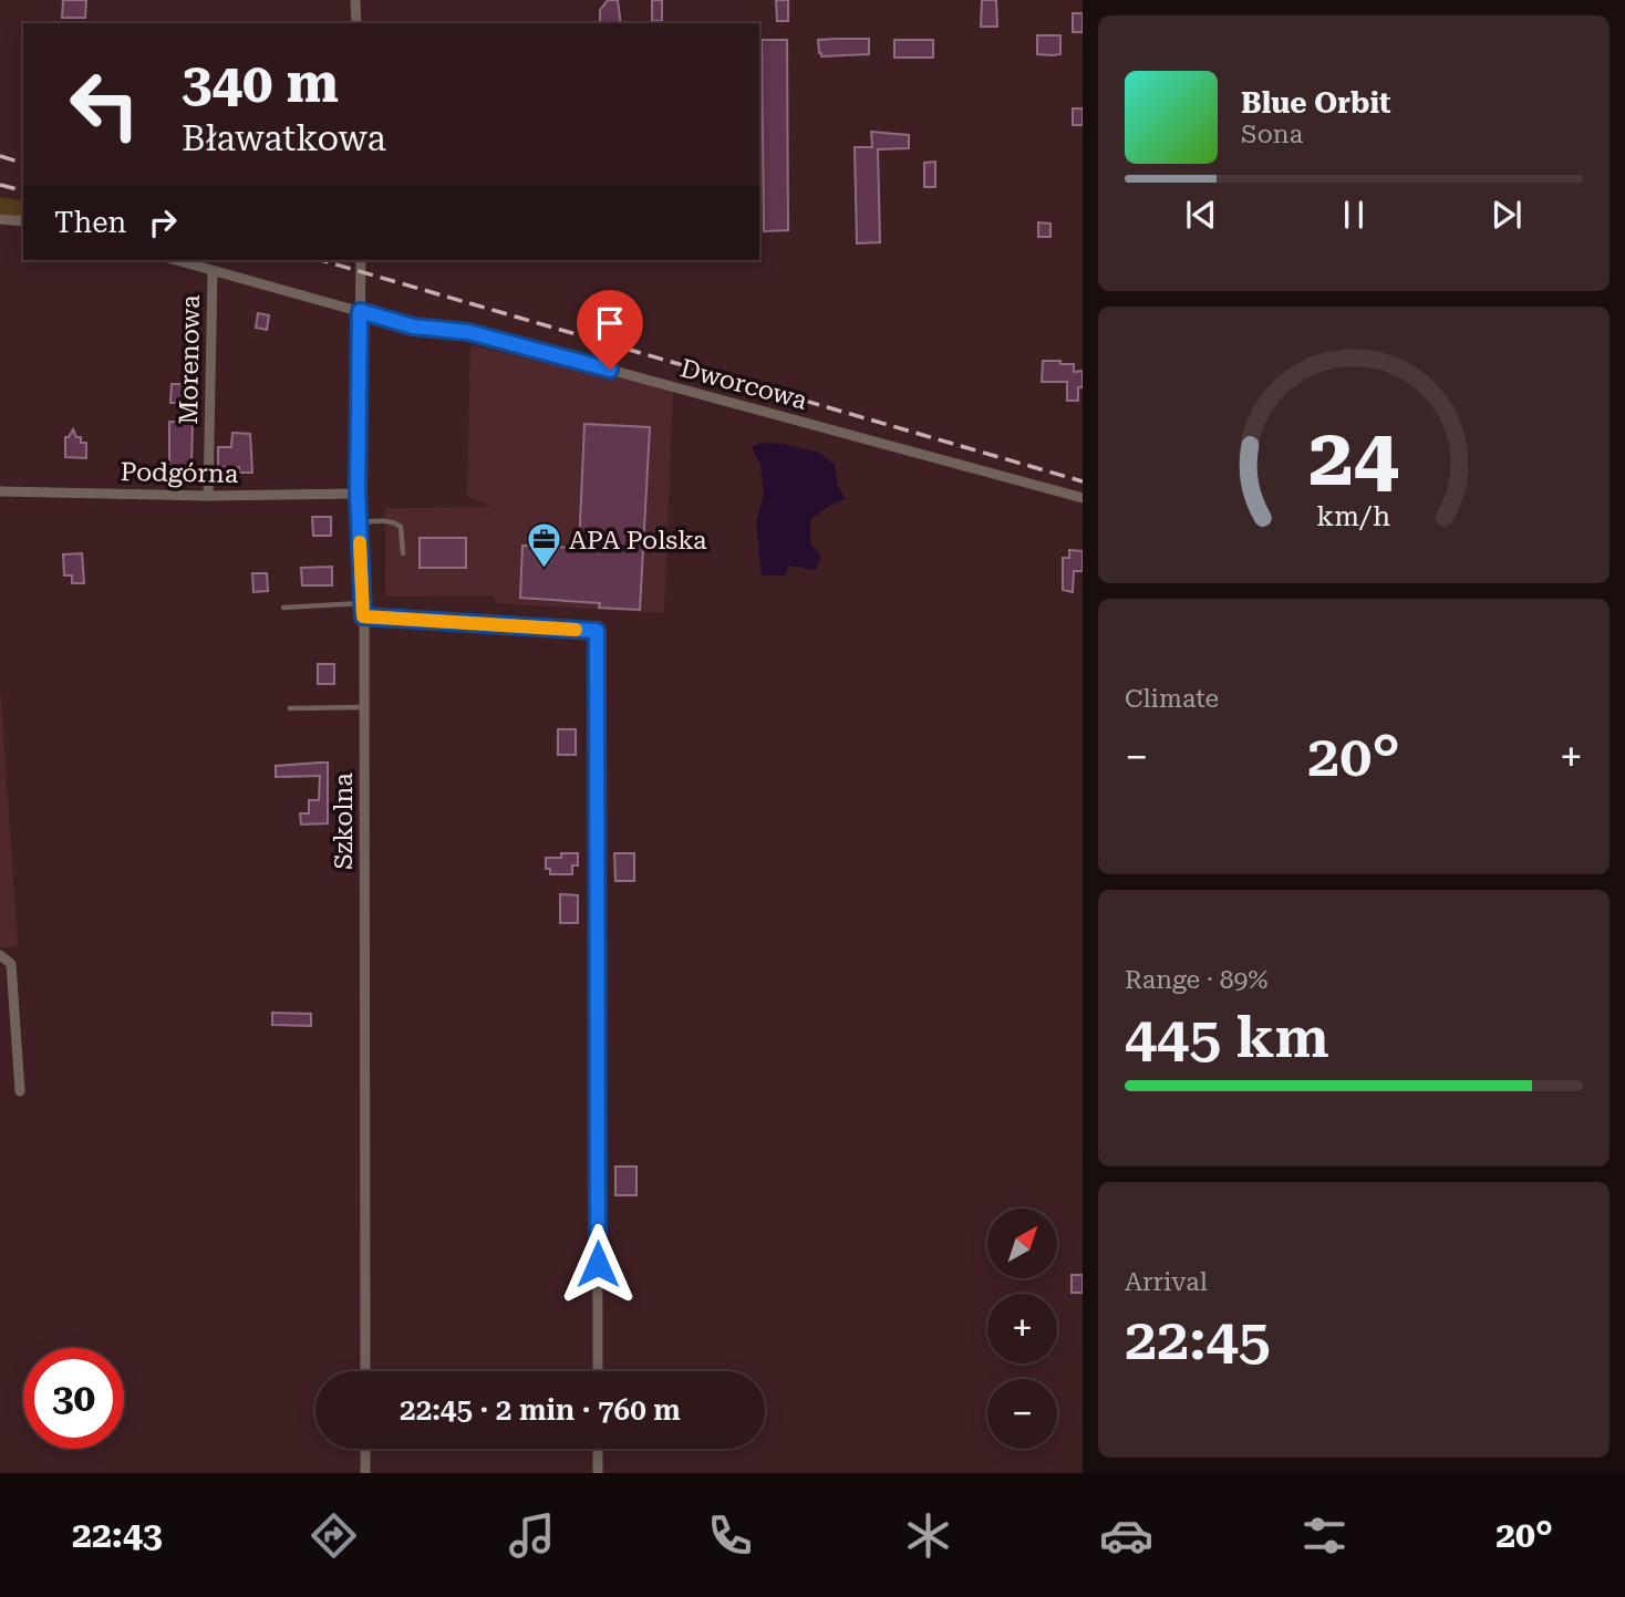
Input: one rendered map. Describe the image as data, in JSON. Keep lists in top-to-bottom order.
{
  "streets": {
    "street": [
      "Morenowa",
      "Dworcowa",
      "Podgórna",
      "Szkolna"
    ]
  },
  "crossings": [
    ["Morenowa", "Dworcowa"],
    ["Morenowa", "Podgórna"],
    ["Dworcowa", "Szkolna"],
    ["Podgórna", "Szkolna"]
  ],
  "places": {
    "office": ["APA Polska"]
  },
  "north": "top right",
  "page": {
    "turn": ["340 m", "Bławatkowa"],
    "song": ["Blue Orbit", "Sona"],
    "then": "Then",
    "tile": [
      "Climate",
      ["Range · 89%", "445 km"],
      ["Arrival", "22:45"]
    ],
    "heat": ["−", "20°", "+"],
    "map_buttons": ["+", "−"],
    "limit": "30",
    "trip": "22:45 · 2 min · 760 m",
    "tabs": ["22:43", "20°"],
    "gauge": ["24", "km/h"]
  }
}
